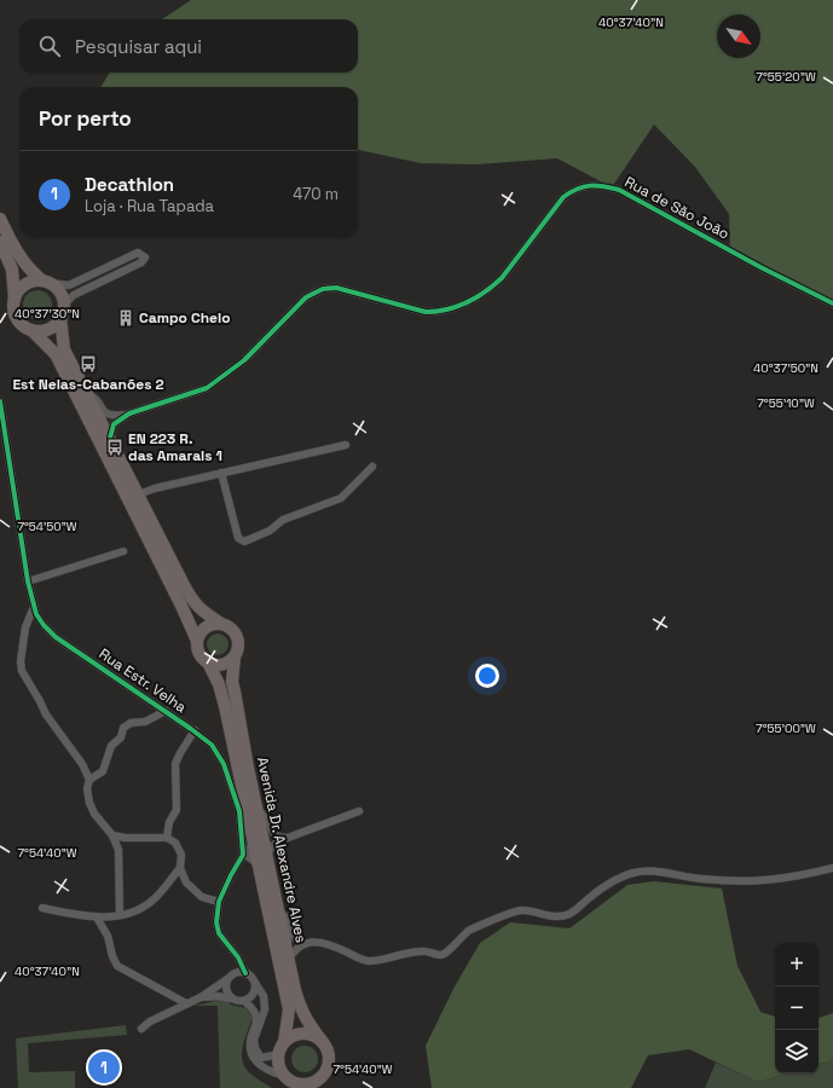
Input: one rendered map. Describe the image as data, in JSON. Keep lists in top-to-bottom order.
{
  "streets": {
    "main road": ["Avenida Dr. Alexandre Alves"],
    "street": ["Rua de São João", "Rua Estr. Velha"]
  },
  "places": {
    "building": ["Campo Cheio"],
    "bus stop": ["Est Nelas-Cabanões 2", "EN 223 R. das Amarais 1"]
  },
  "north": "bottom right",
  "page": {
    "search": "Pesquisar aqui",
    "heading": "Por perto",
    "list": [
      {
        "mark": "1",
        "name": "Decathlon",
        "note": "Loja · Rua Tapada",
        "value": "470 m"
      }
    ],
    "map_buttons": ["+", "−"],
    "pins": "1"
  },
  "coordinates": [
    "40°37'40\"N",
    "7°55'20\"W",
    "40°37'30\"N",
    "40°37'50\"N",
    "7°55'10\"W",
    "7°54'50\"W",
    "7°55'00\"W",
    "7°54'40\"W"
  ]
}
